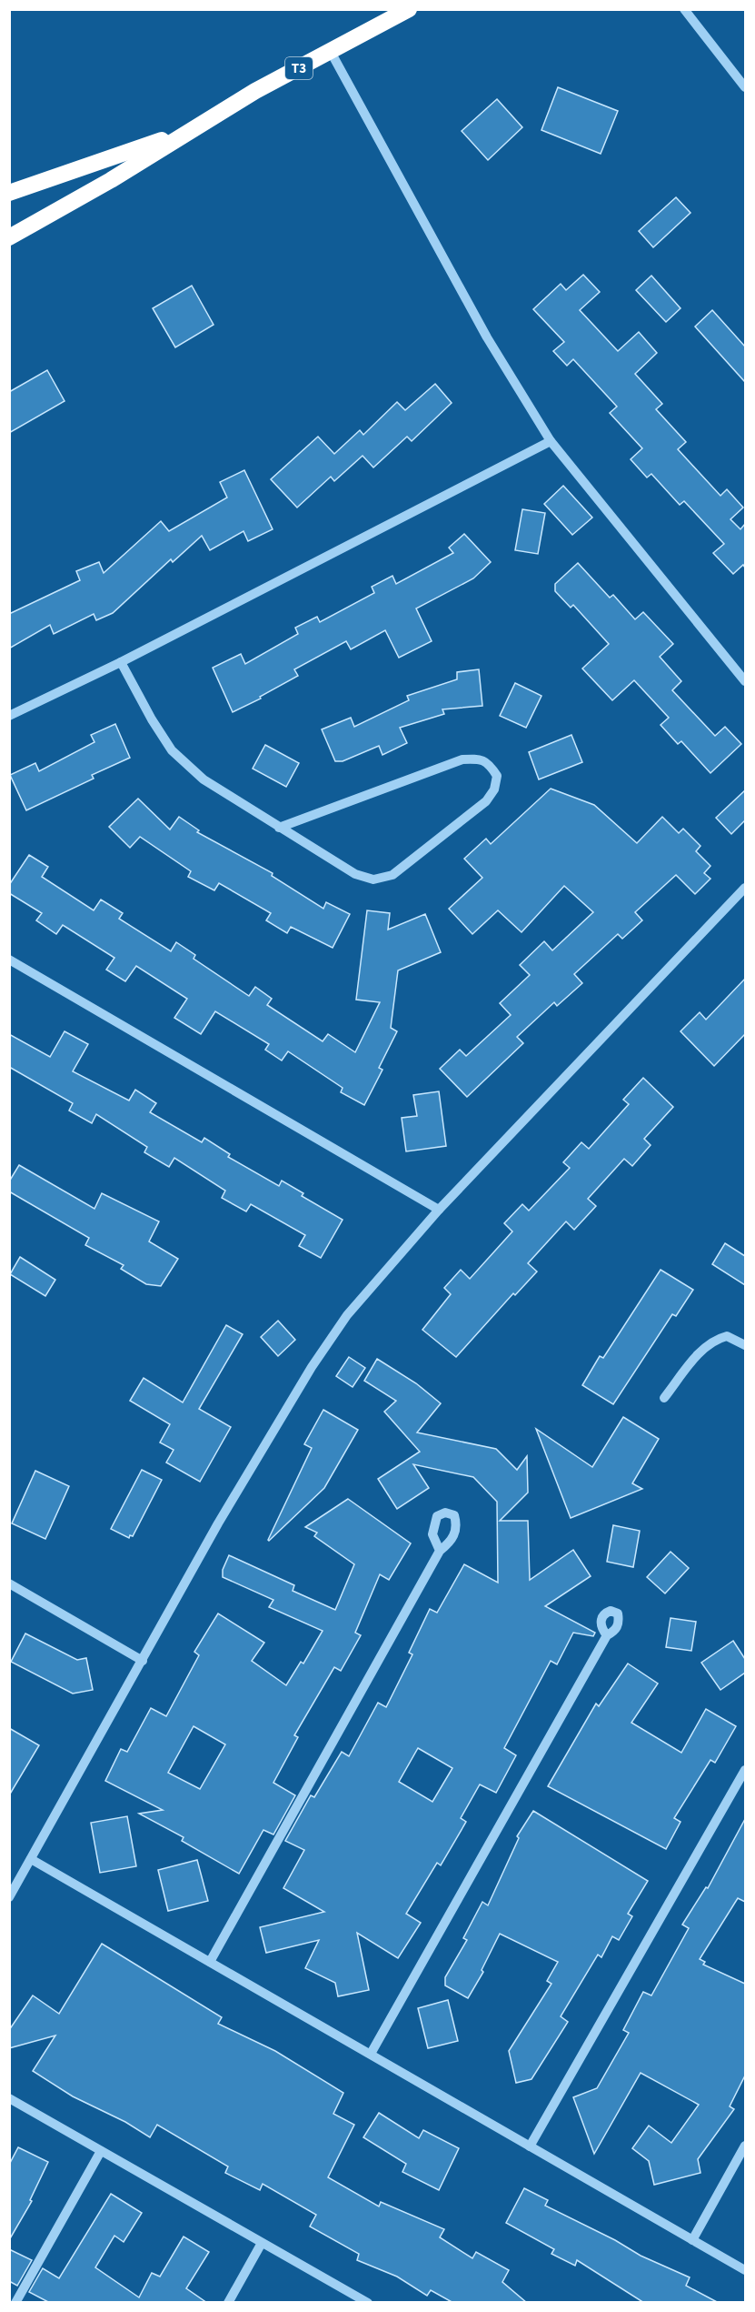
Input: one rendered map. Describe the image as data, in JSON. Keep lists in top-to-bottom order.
{
  "streets": {
    "highway": ["T3"]
  }
}
